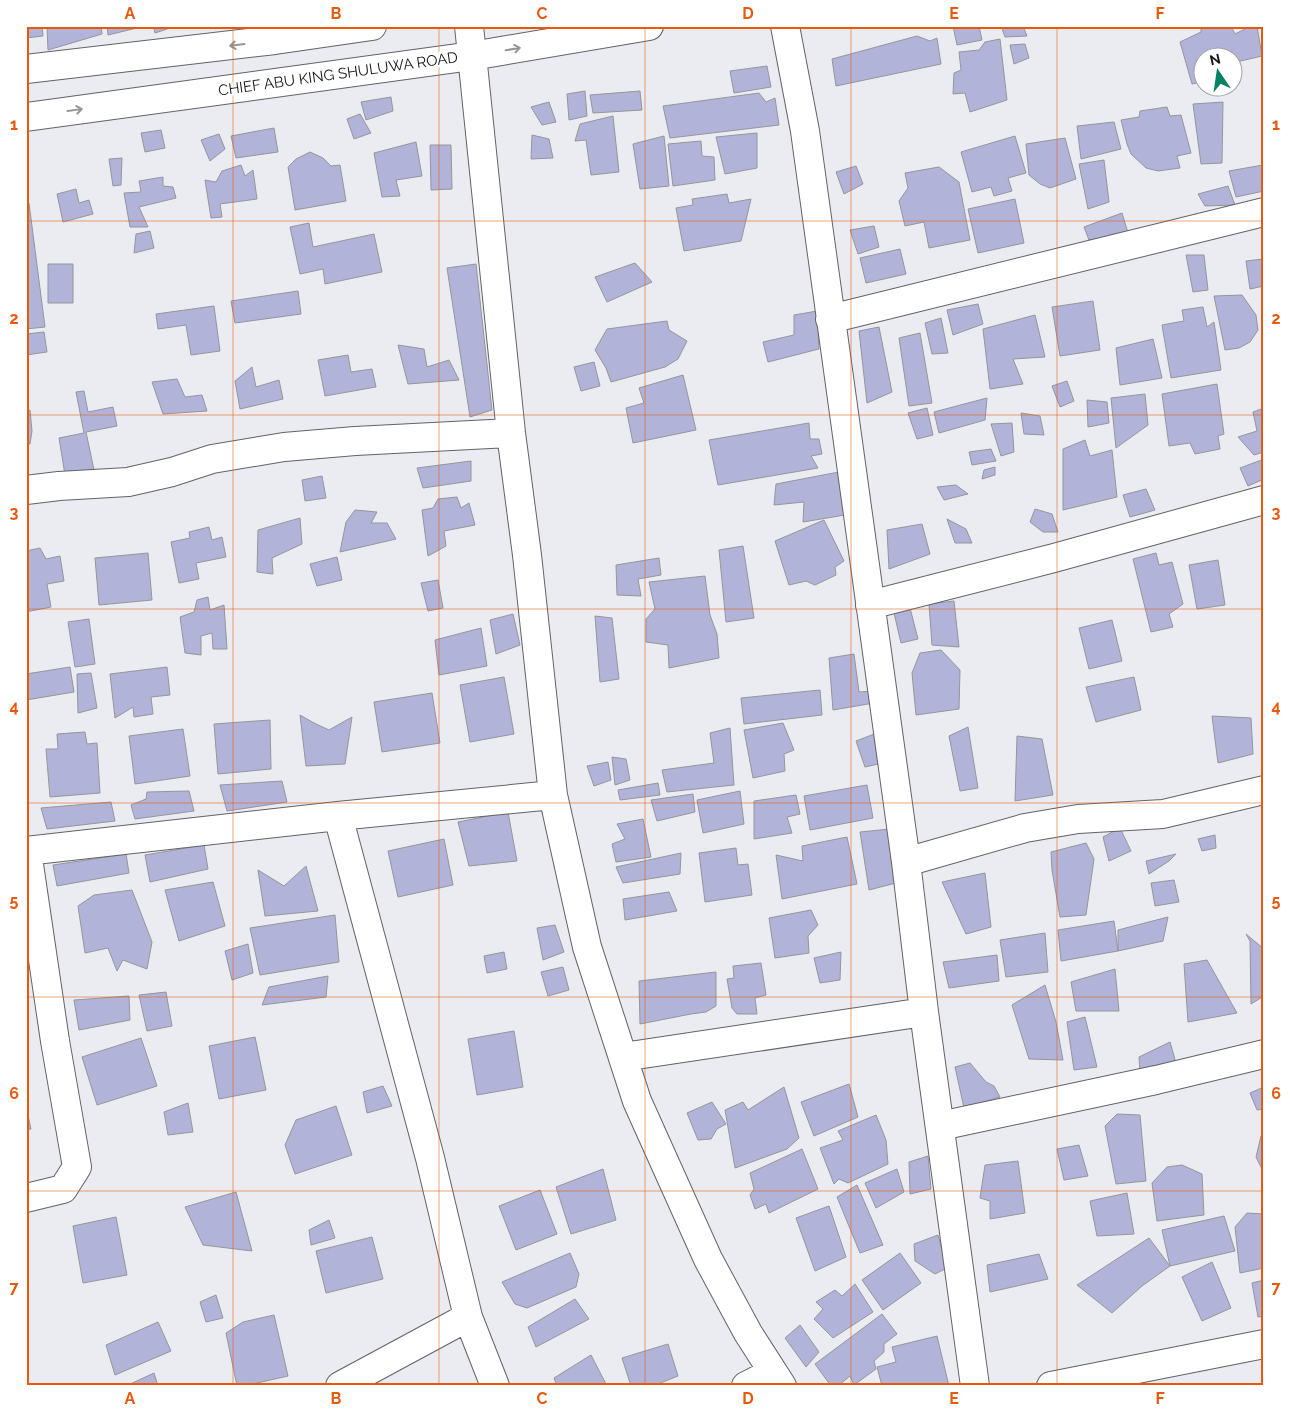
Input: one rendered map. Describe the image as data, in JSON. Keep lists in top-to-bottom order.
{
  "streets": {
    "street": ["CHIEF ABU KING SHULUWA ROAD"]
  },
  "north": "top",
  "grid": {
    "columns": [
      "A",
      "B",
      "C",
      "D",
      "E",
      "F"
    ],
    "rows": [
      "1",
      "2",
      "3",
      "4",
      "5",
      "6",
      "7"
    ]
  }
}
